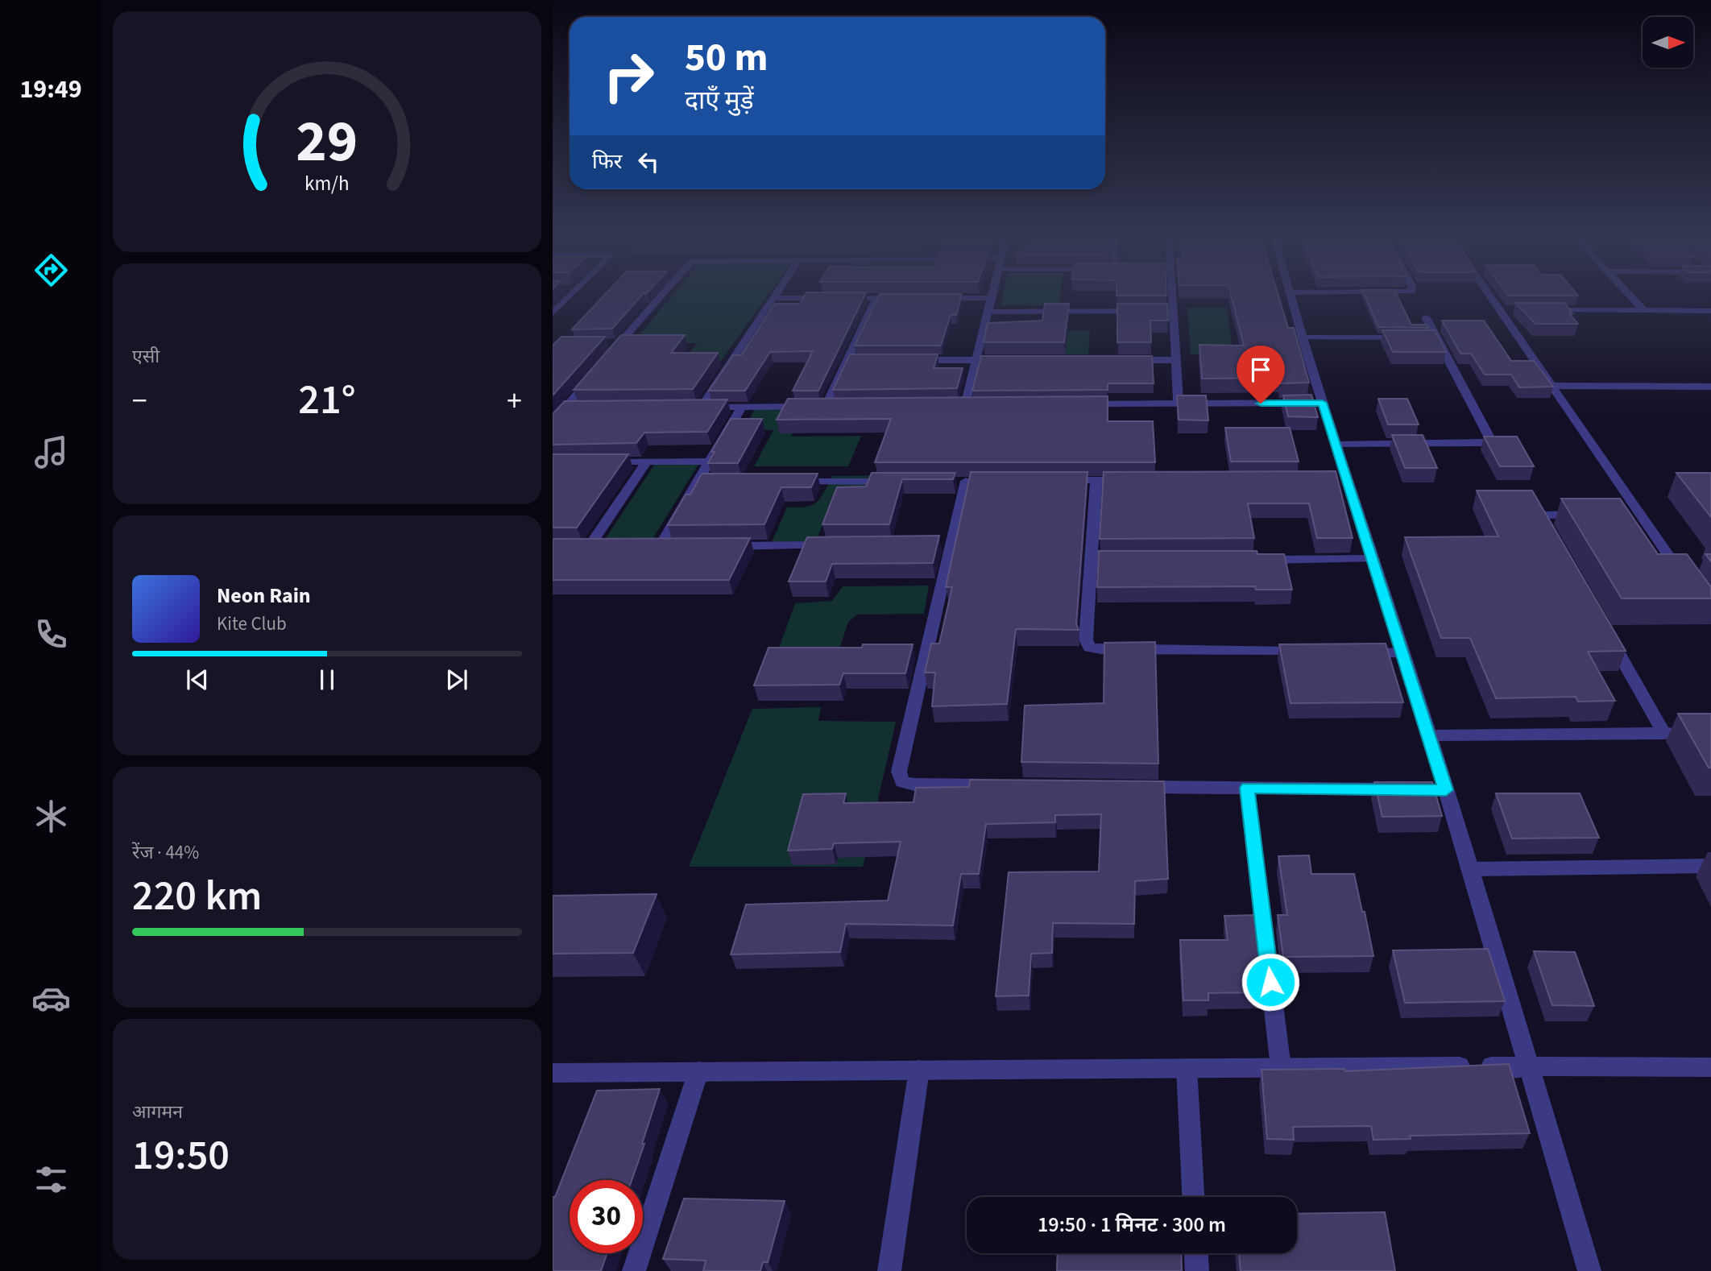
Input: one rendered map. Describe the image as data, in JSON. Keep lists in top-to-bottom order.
{
  "north": "right",
  "page": {
    "tabs": "19:49",
    "turn": ["50 m", "दाएँ मुड़ें"],
    "then": "फिर",
    "tile": [
      "एसी",
      ["रेंज · 44%", "220 km"],
      ["आगमन", "19:50"]
    ],
    "heat": ["−", "21°", "+"],
    "song": ["Neon Rain", "Kite Club"],
    "limit": "30",
    "trip": "19:50 · 1 मिनट · 300 m",
    "gauge": ["29", "km/h"]
  }
}
